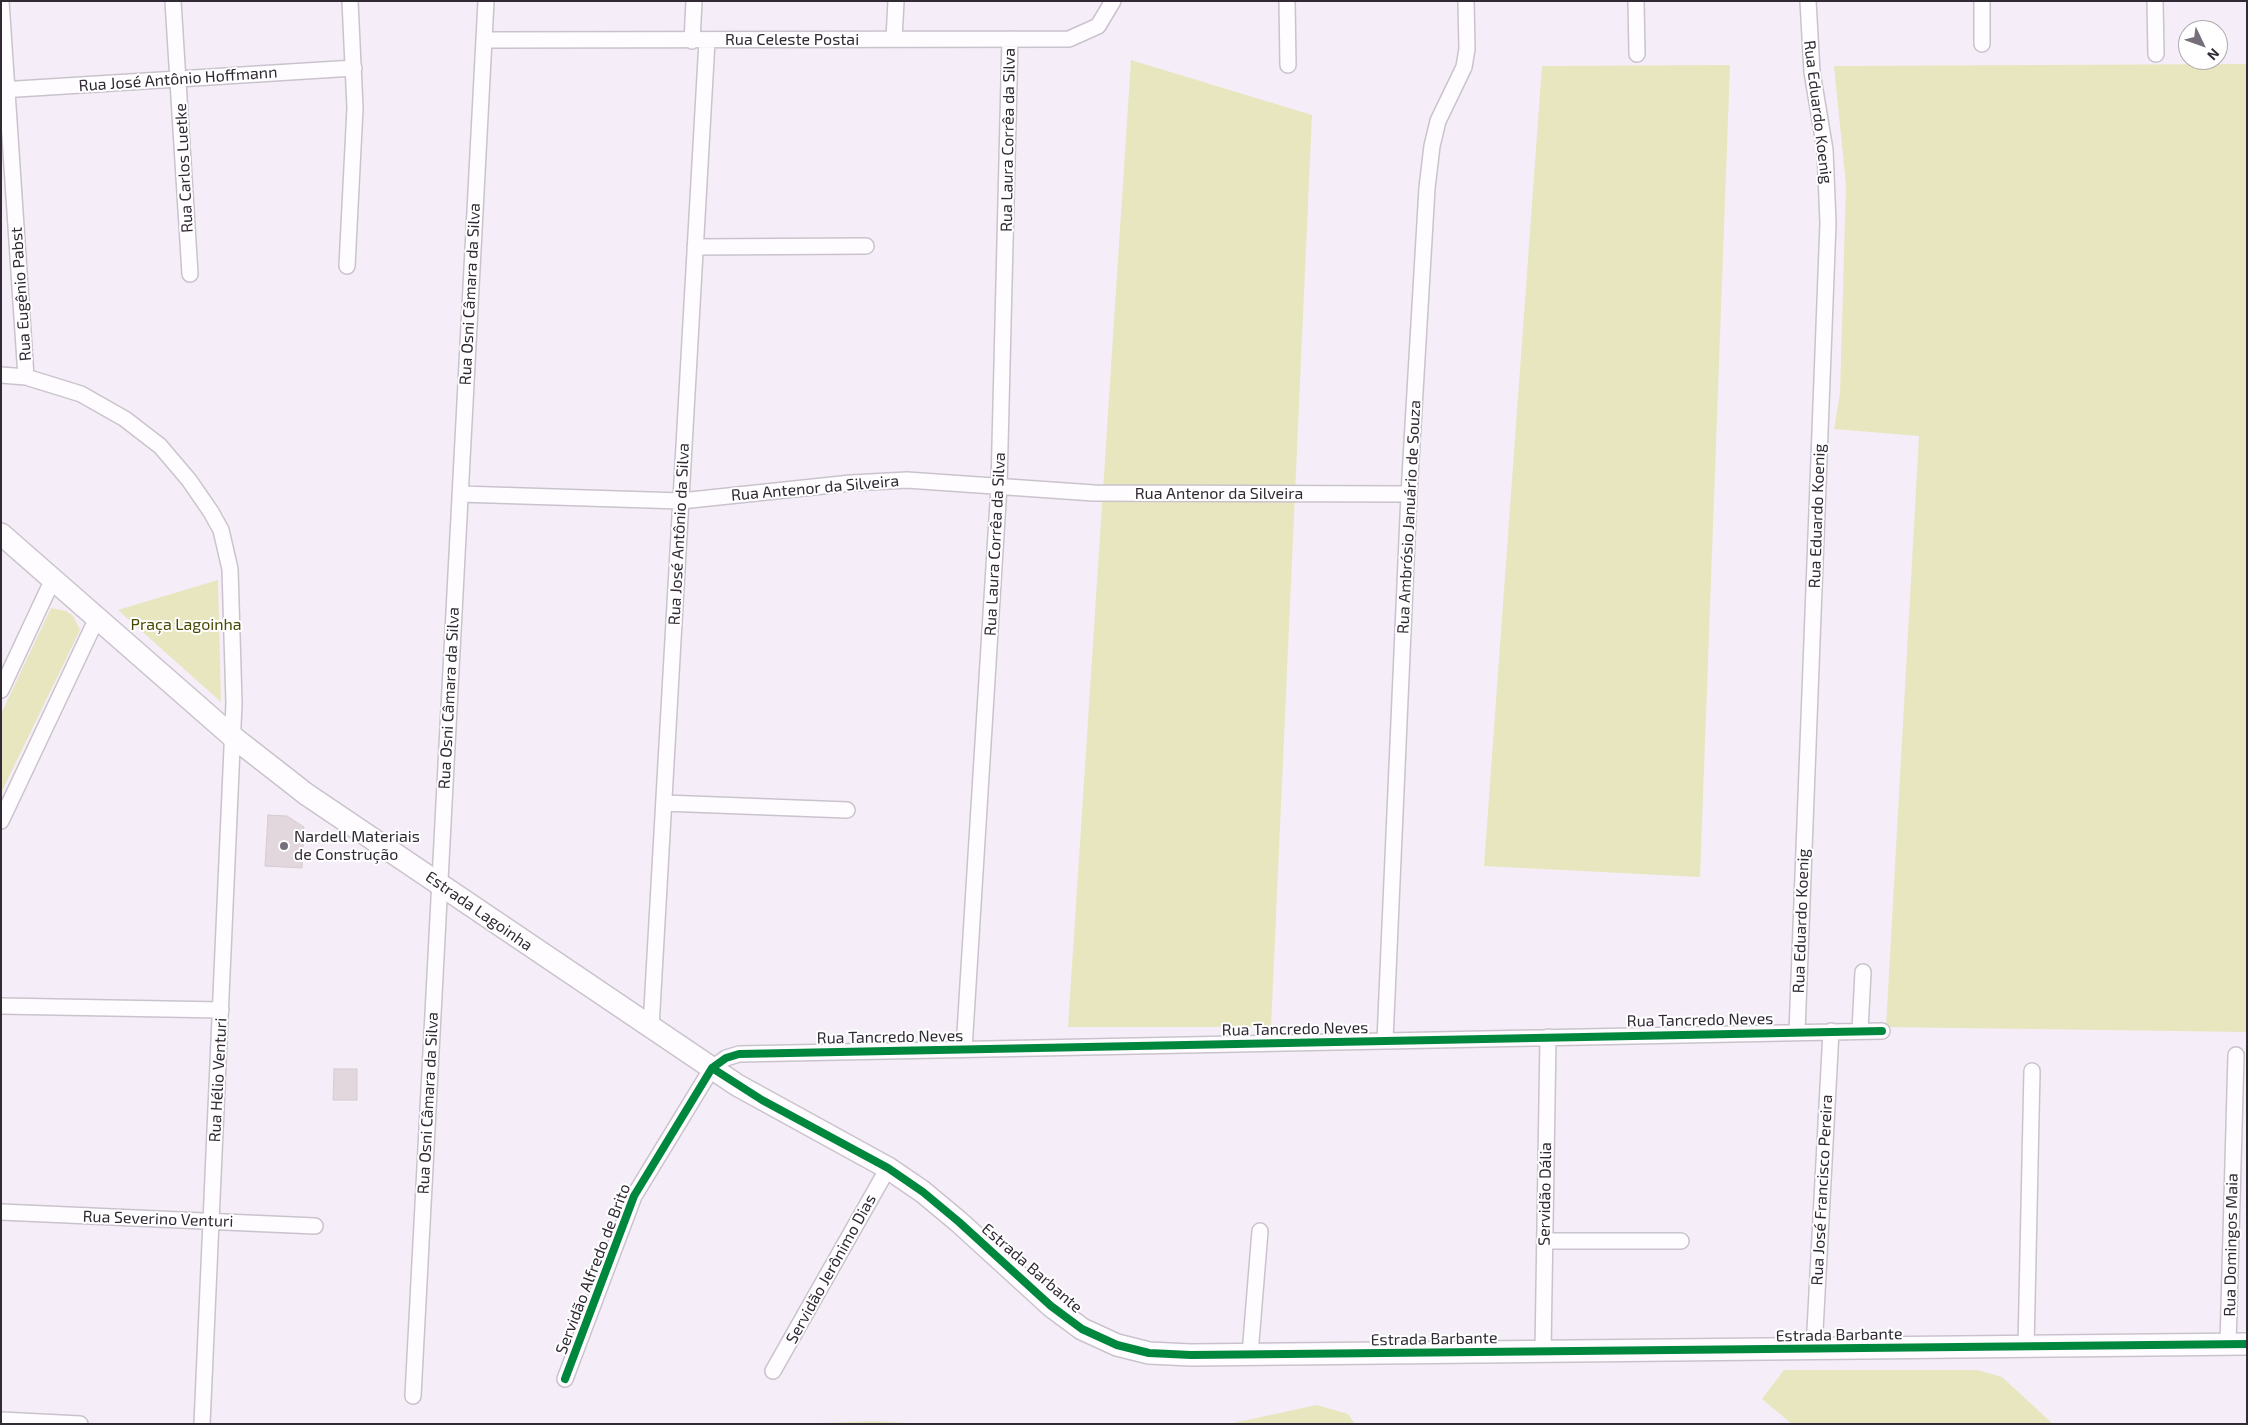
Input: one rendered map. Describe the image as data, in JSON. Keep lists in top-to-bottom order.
{
  "streets": {
    "main road": ["Estrada Lagoinha", "Estrada Barbante"],
    "street": [
      "Rua Celeste Postai",
      "Rua José Antônio Hoffmann",
      "Rua Eduardo Koenig",
      "Rua Laura Corrêa da Silva",
      "Rua Carlos Luetke",
      "Rua Eugênio Pabst",
      "Rua Osni Câmara da Silva",
      "Rua Antenor da Silveira",
      "Rua Ambrósio Januário de Souza",
      "Rua José Antônio da Silva",
      "Rua Tancredo Neves",
      "Rua Hélio Venturi",
      "Rua José Francisco Pereira",
      "Servidão Dália",
      "Rua Severino Venturi",
      "Rua Domingos Maia",
      "Servidão Alfredo de Brito",
      "Servidão Jerônimo Dias"
    ]
  },
  "crossings": [
    ["Rua Celeste Postai", "Rua Laura Corrêa da Silva"],
    ["Rua Celeste Postai", "Rua Osni Câmara da Silva"],
    ["Rua Celeste Postai", "Rua José Antônio da Silva"],
    ["Rua José Antônio Hoffmann", "Rua Carlos Luetke"],
    ["Rua José Antônio Hoffmann", "Rua Eugênio Pabst"],
    ["Rua Eduardo Koenig", "Rua Tancredo Neves"],
    ["Rua Laura Corrêa da Silva", "Rua Antenor da Silveira"],
    ["Rua Laura Corrêa da Silva", "Rua Tancredo Neves"],
    ["Rua Osni Câmara da Silva", "Rua Antenor da Silveira"],
    ["Rua Osni Câmara da Silva", "Estrada Lagoinha"],
    ["Rua Antenor da Silveira", "Rua Ambrósio Januário de Souza"],
    ["Rua Antenor da Silveira", "Rua José Antônio da Silva"],
    ["Rua Ambrósio Januário de Souza", "Rua Tancredo Neves"],
    ["Rua José Antônio da Silva", "Estrada Lagoinha"],
    ["Estrada Lagoinha", "Rua Tancredo Neves"],
    ["Estrada Lagoinha", "Rua Hélio Venturi"],
    ["Estrada Lagoinha", "Estrada Barbante"],
    ["Estrada Lagoinha", "Servidão Alfredo de Brito"],
    ["Rua Tancredo Neves", "Rua José Francisco Pereira"],
    ["Rua Tancredo Neves", "Servidão Dália"],
    ["Rua Tancredo Neves", "Estrada Barbante"],
    ["Rua Tancredo Neves", "Servidão Alfredo de Brito"],
    ["Rua Hélio Venturi", "Rua Severino Venturi"],
    ["Rua José Francisco Pereira", "Estrada Barbante"],
    ["Servidão Dália", "Estrada Barbante"],
    ["Rua Domingos Maia", "Estrada Barbante"],
    ["Estrada Barbante", "Servidão Alfredo de Brito"],
    ["Estrada Barbante", "Servidão Jerônimo Dias"]
  ],
  "parks": ["Praça Lagoinha"],
  "places": ["Nardell Materiais de Construção"],
  "north": "bottom right"
}
